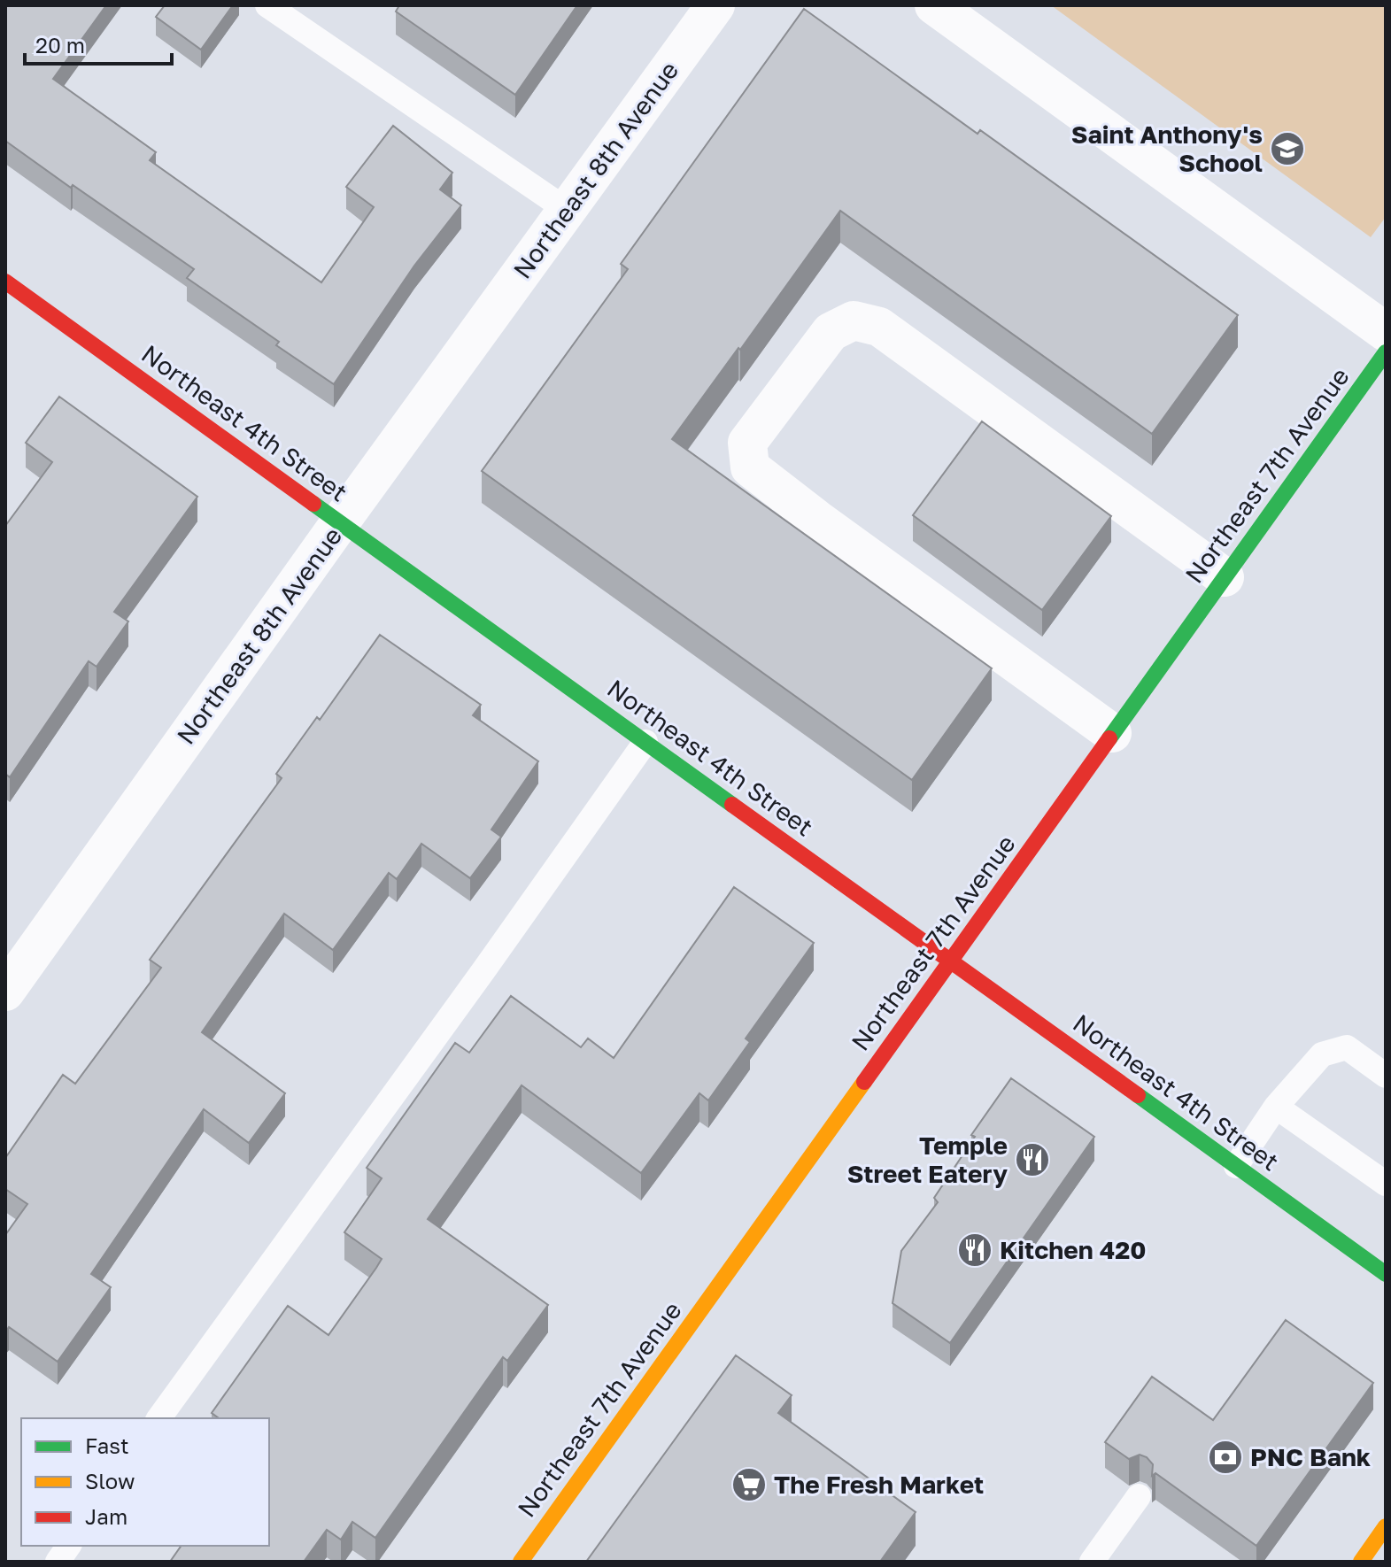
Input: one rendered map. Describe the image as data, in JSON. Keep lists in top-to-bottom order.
{
  "streets": {
    "street": ["Northeast 8th Avenue", "Northeast 4th Street", "Northeast 7th Avenue"]
  },
  "crossings": [
    ["Northeast 8th Avenue", "Northeast 4th Street"],
    ["Northeast 4th Street", "Northeast 7th Avenue"]
  ],
  "places": {
    "school or university": ["Saint Anthony's School"],
    "restaurant": ["Temple Street Eatery", "Kitchen 420"],
    "bank": ["PNC Bank"],
    "supermarket": ["The Fresh Market"]
  },
  "legend": ["Fast", "Slow", "Jam"],
  "scale_bar": "20 m"
}
